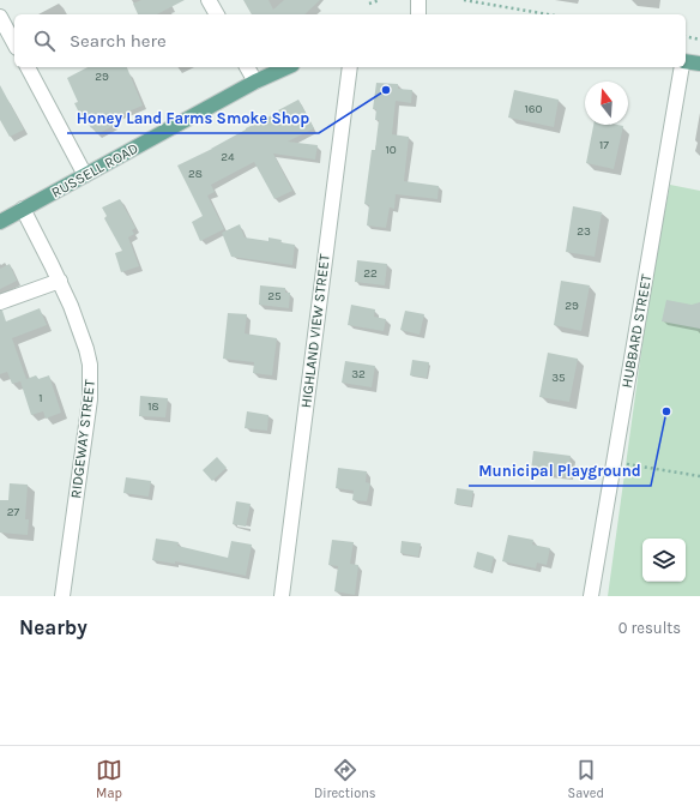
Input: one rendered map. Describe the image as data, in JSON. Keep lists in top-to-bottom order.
{
  "streets": {
    "main road": ["RUSSELL ROAD"],
    "street": ["HIGHLAND VIEW STREET", "HUBBARD STREET", "RIDGEWAY STREET"]
  },
  "crossings": [
    ["RUSSELL ROAD", "RIDGEWAY STREET"]
  ],
  "places": ["Honey Land Farms Smoke Shop", "Municipal Playground"],
  "house_numbers": [
    "29",
    "160",
    "17",
    "10",
    "24",
    "28",
    "23",
    "22",
    "25",
    "29",
    "32",
    "35",
    "1",
    "18",
    "27"
  ],
  "north": "top",
  "page": {
    "search": "Search here",
    "heading": ["Nearby", "0 results"],
    "nav": ["Map", "Directions", "Saved"]
  }
}
